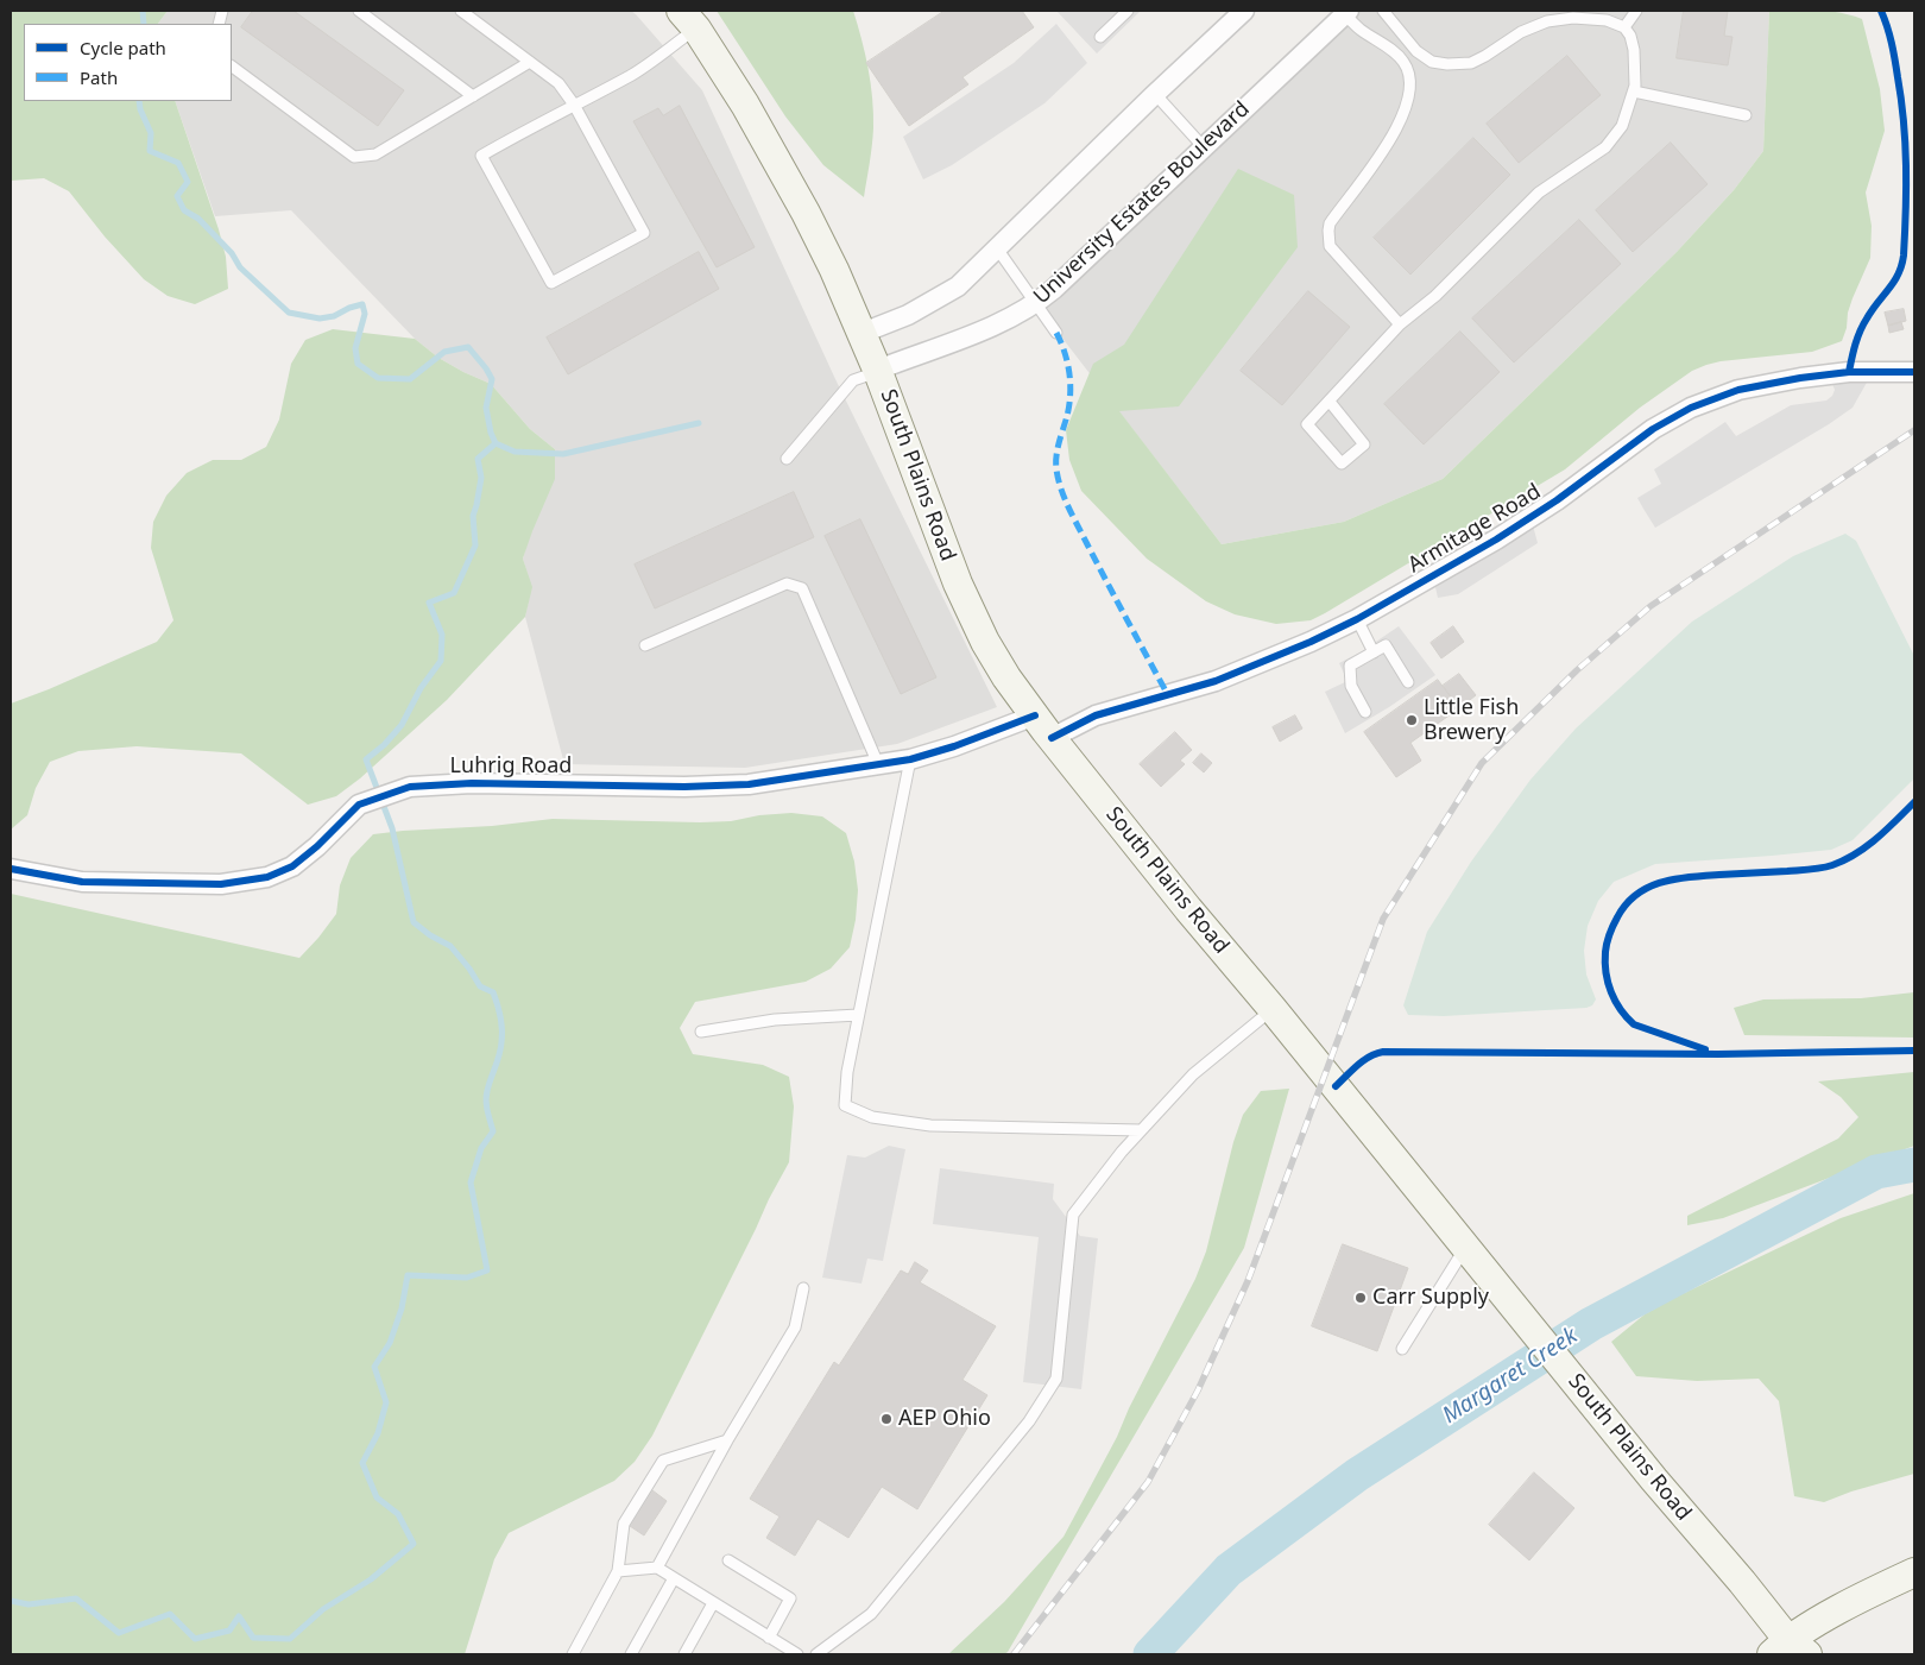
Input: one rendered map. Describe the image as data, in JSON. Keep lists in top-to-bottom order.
{
  "streets": {
    "main road": ["South Plains Road"],
    "street": ["University Estates Boulevard", "Armitage Road", "Luhrig Road"]
  },
  "crossings": [
    ["University Estates Boulevard", "South Plains Road"],
    ["South Plains Road", "Armitage Road"],
    ["South Plains Road", "Luhrig Road"],
    ["Armitage Road", "Luhrig Road"]
  ],
  "water": ["Margaret Creek"],
  "places": ["Little Fish Brewery", "Carr Supply", "AEP Ohio"],
  "legend": ["Cycle path", "Path"]
}
